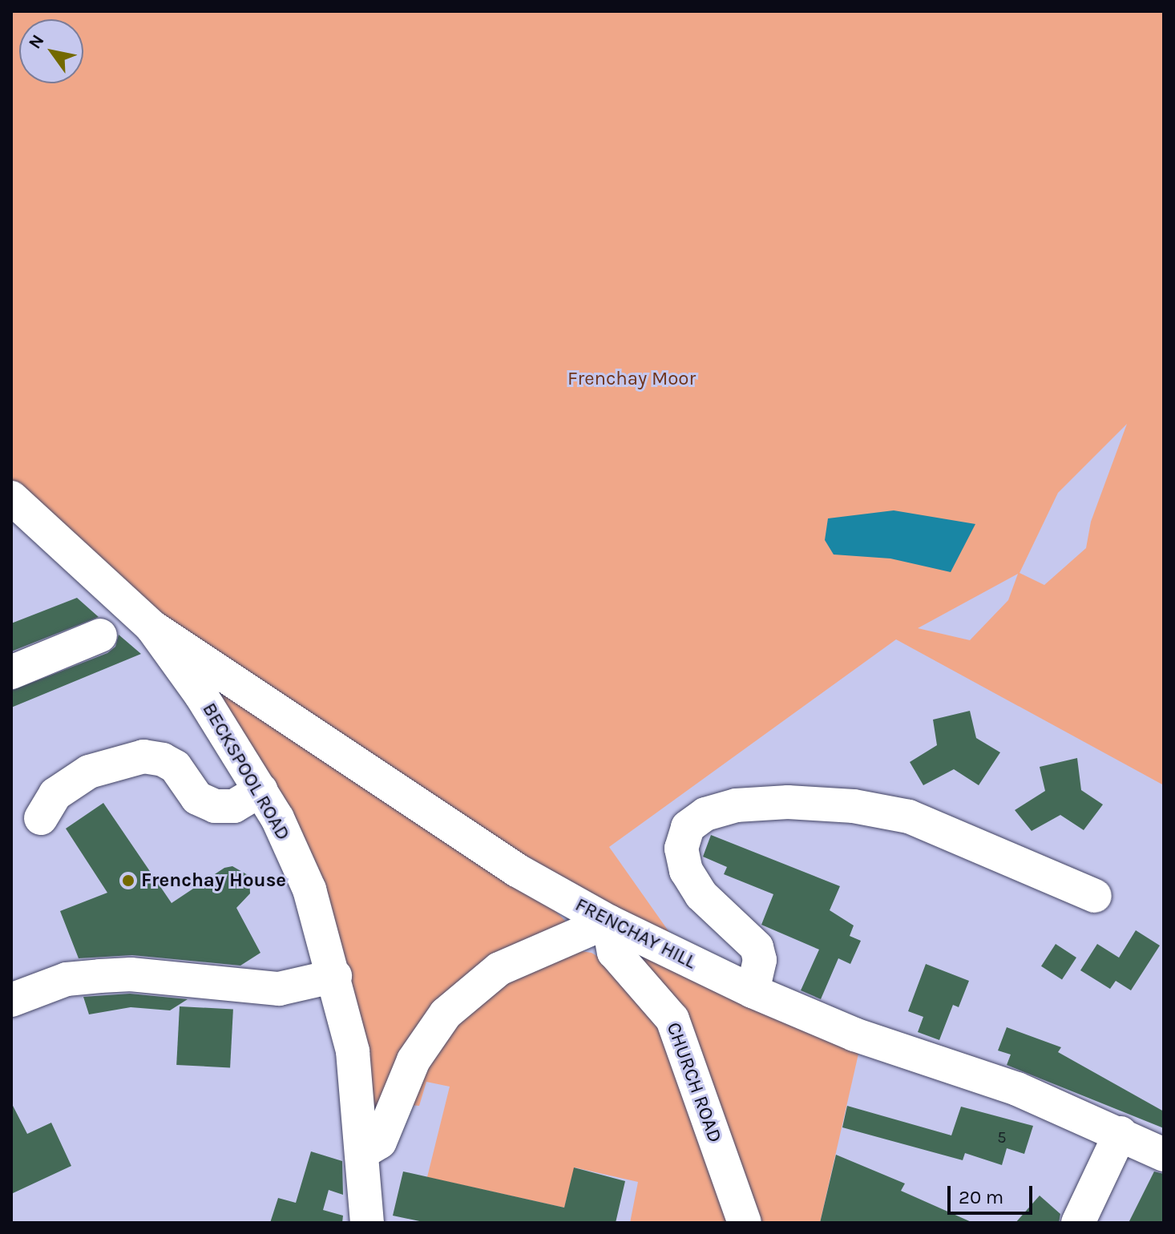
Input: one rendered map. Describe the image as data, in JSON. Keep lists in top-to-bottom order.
{
  "streets": {
    "street": ["BECKSPOOL ROAD", "FRENCHAY HILL", "CHURCH ROAD"]
  },
  "crossings": [
    ["BECKSPOOL ROAD", "FRENCHAY HILL"],
    ["FRENCHAY HILL", "CHURCH ROAD"]
  ],
  "parks": ["Frenchay Moor"],
  "places": ["Frenchay House"],
  "house_numbers": ["5"],
  "scale_bar": "20 m",
  "north": "top left"
}
